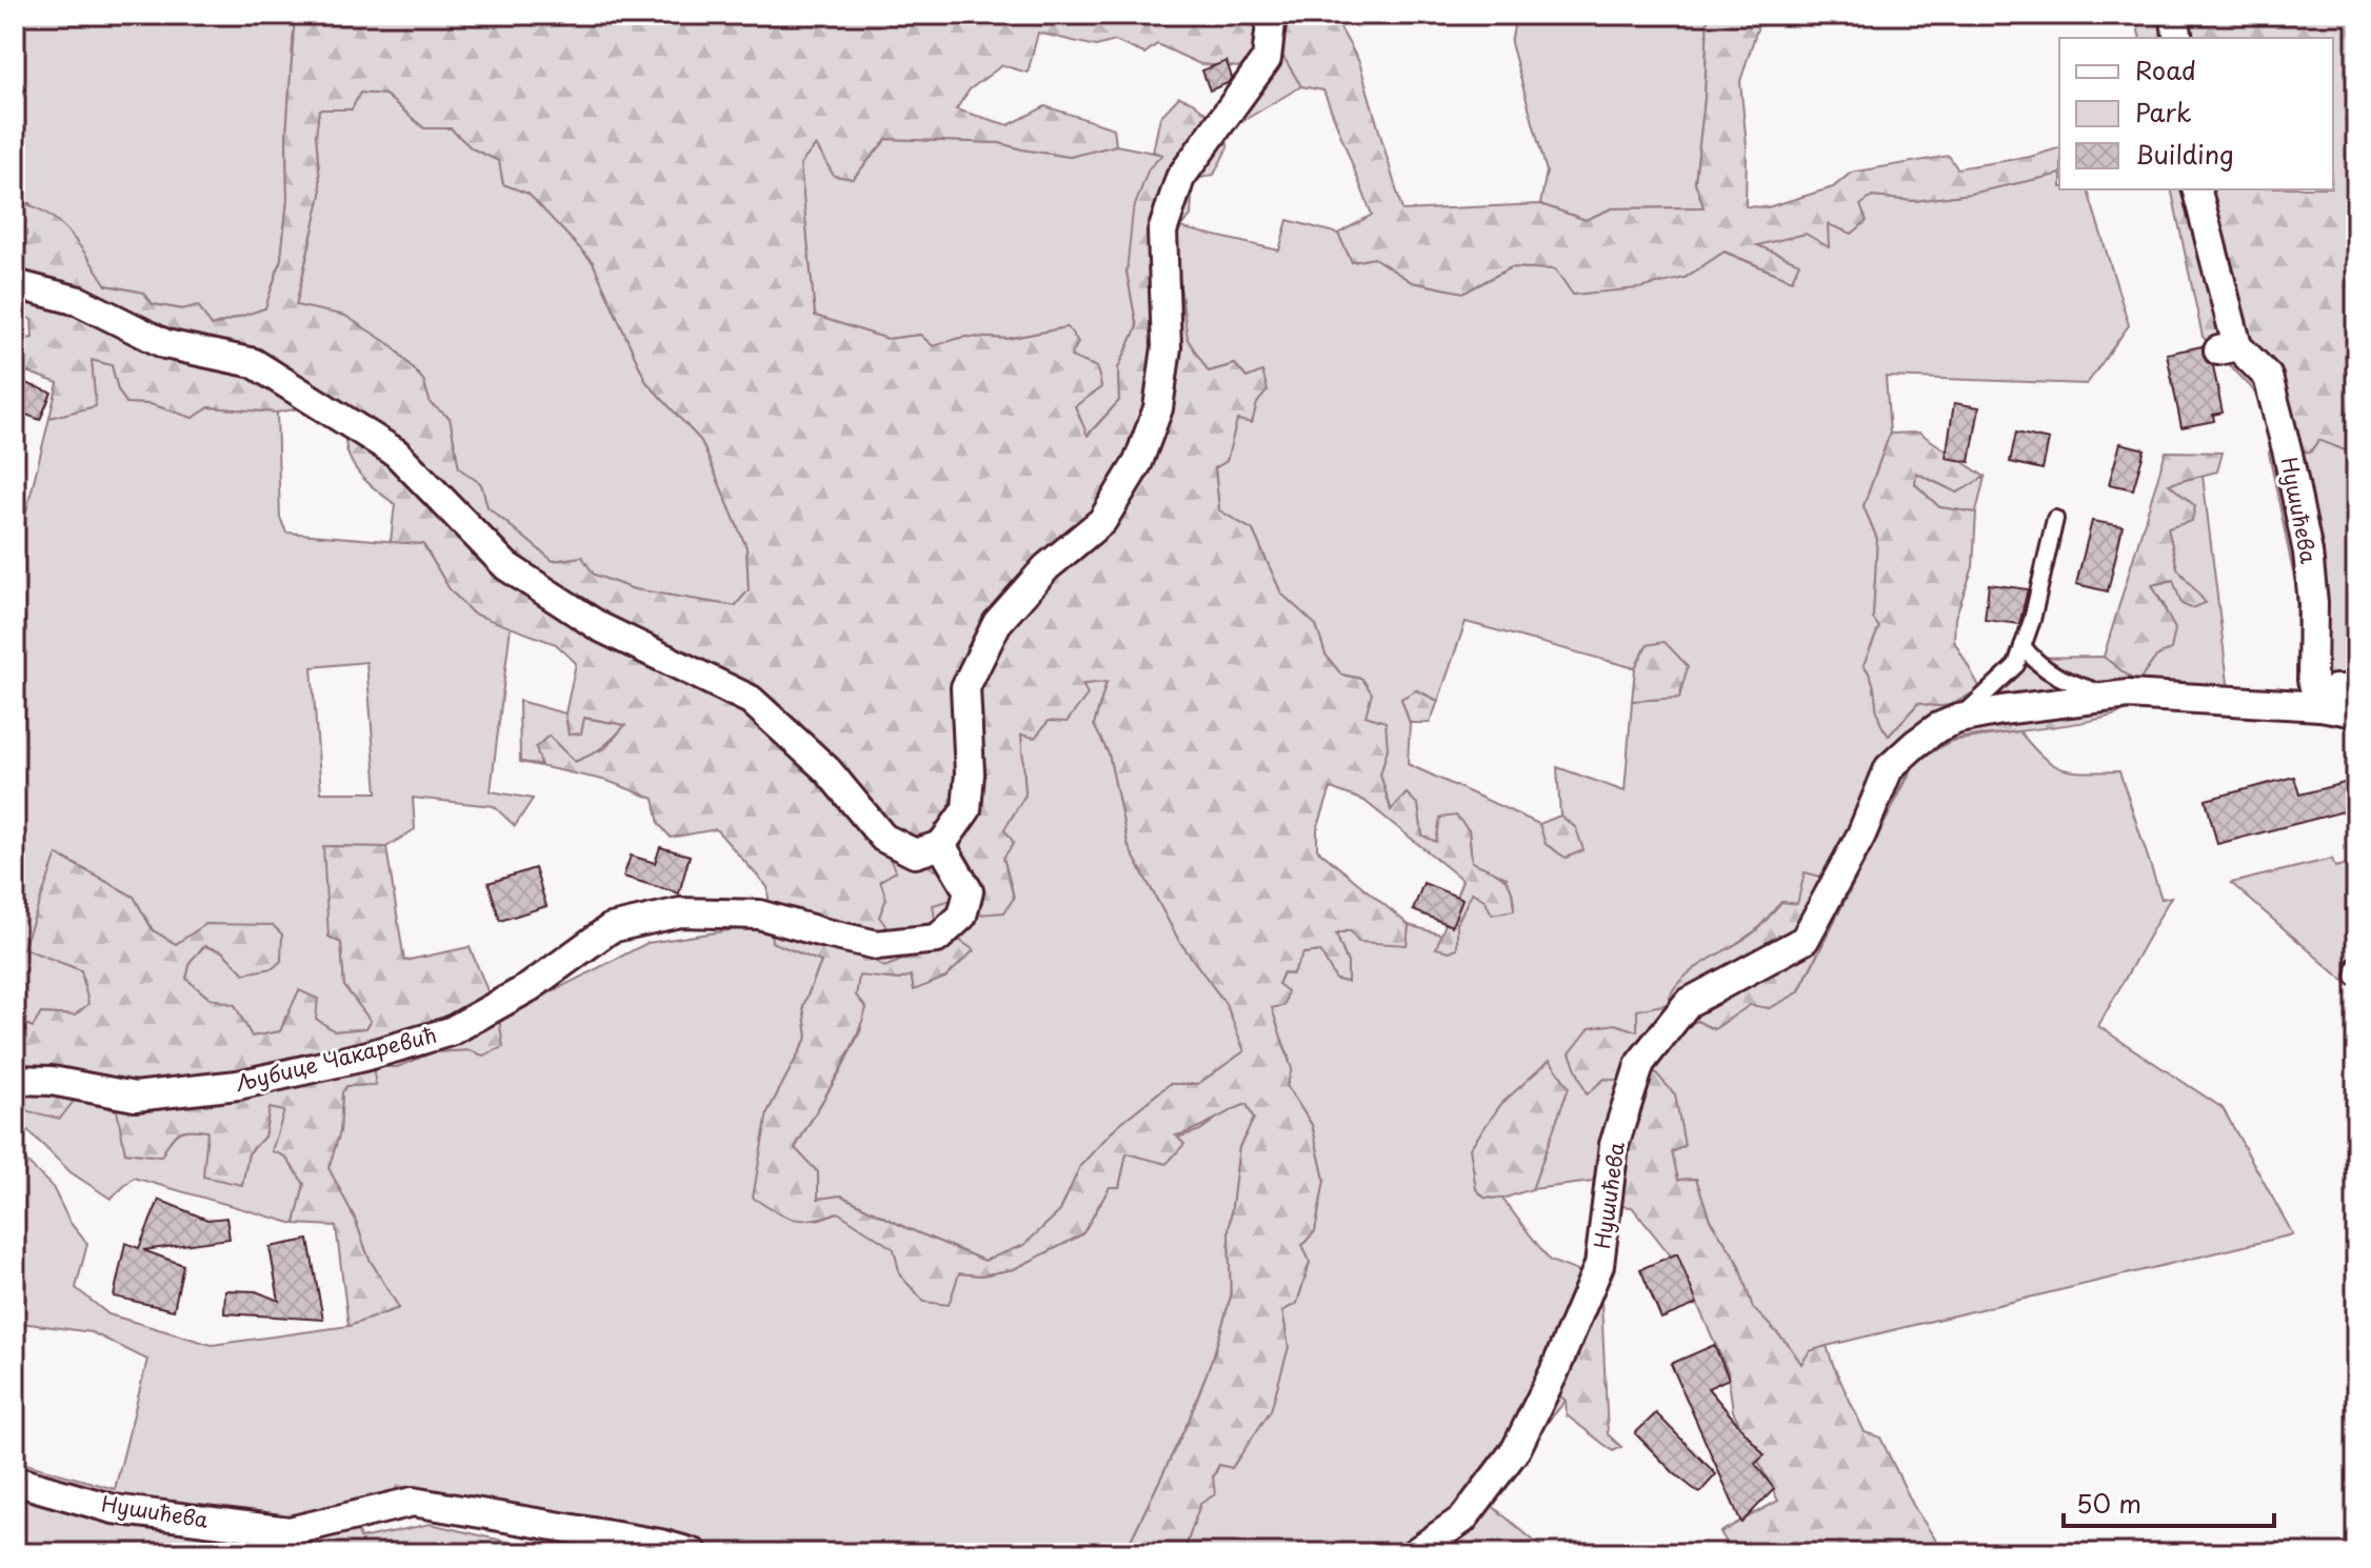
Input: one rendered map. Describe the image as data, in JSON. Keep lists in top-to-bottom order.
{
  "streets": {
    "street": ["Нушићева", "Љубице Чакаревић"]
  },
  "legend": ["Road", "Park", "Building"],
  "scale_bar": "50 m"
}
